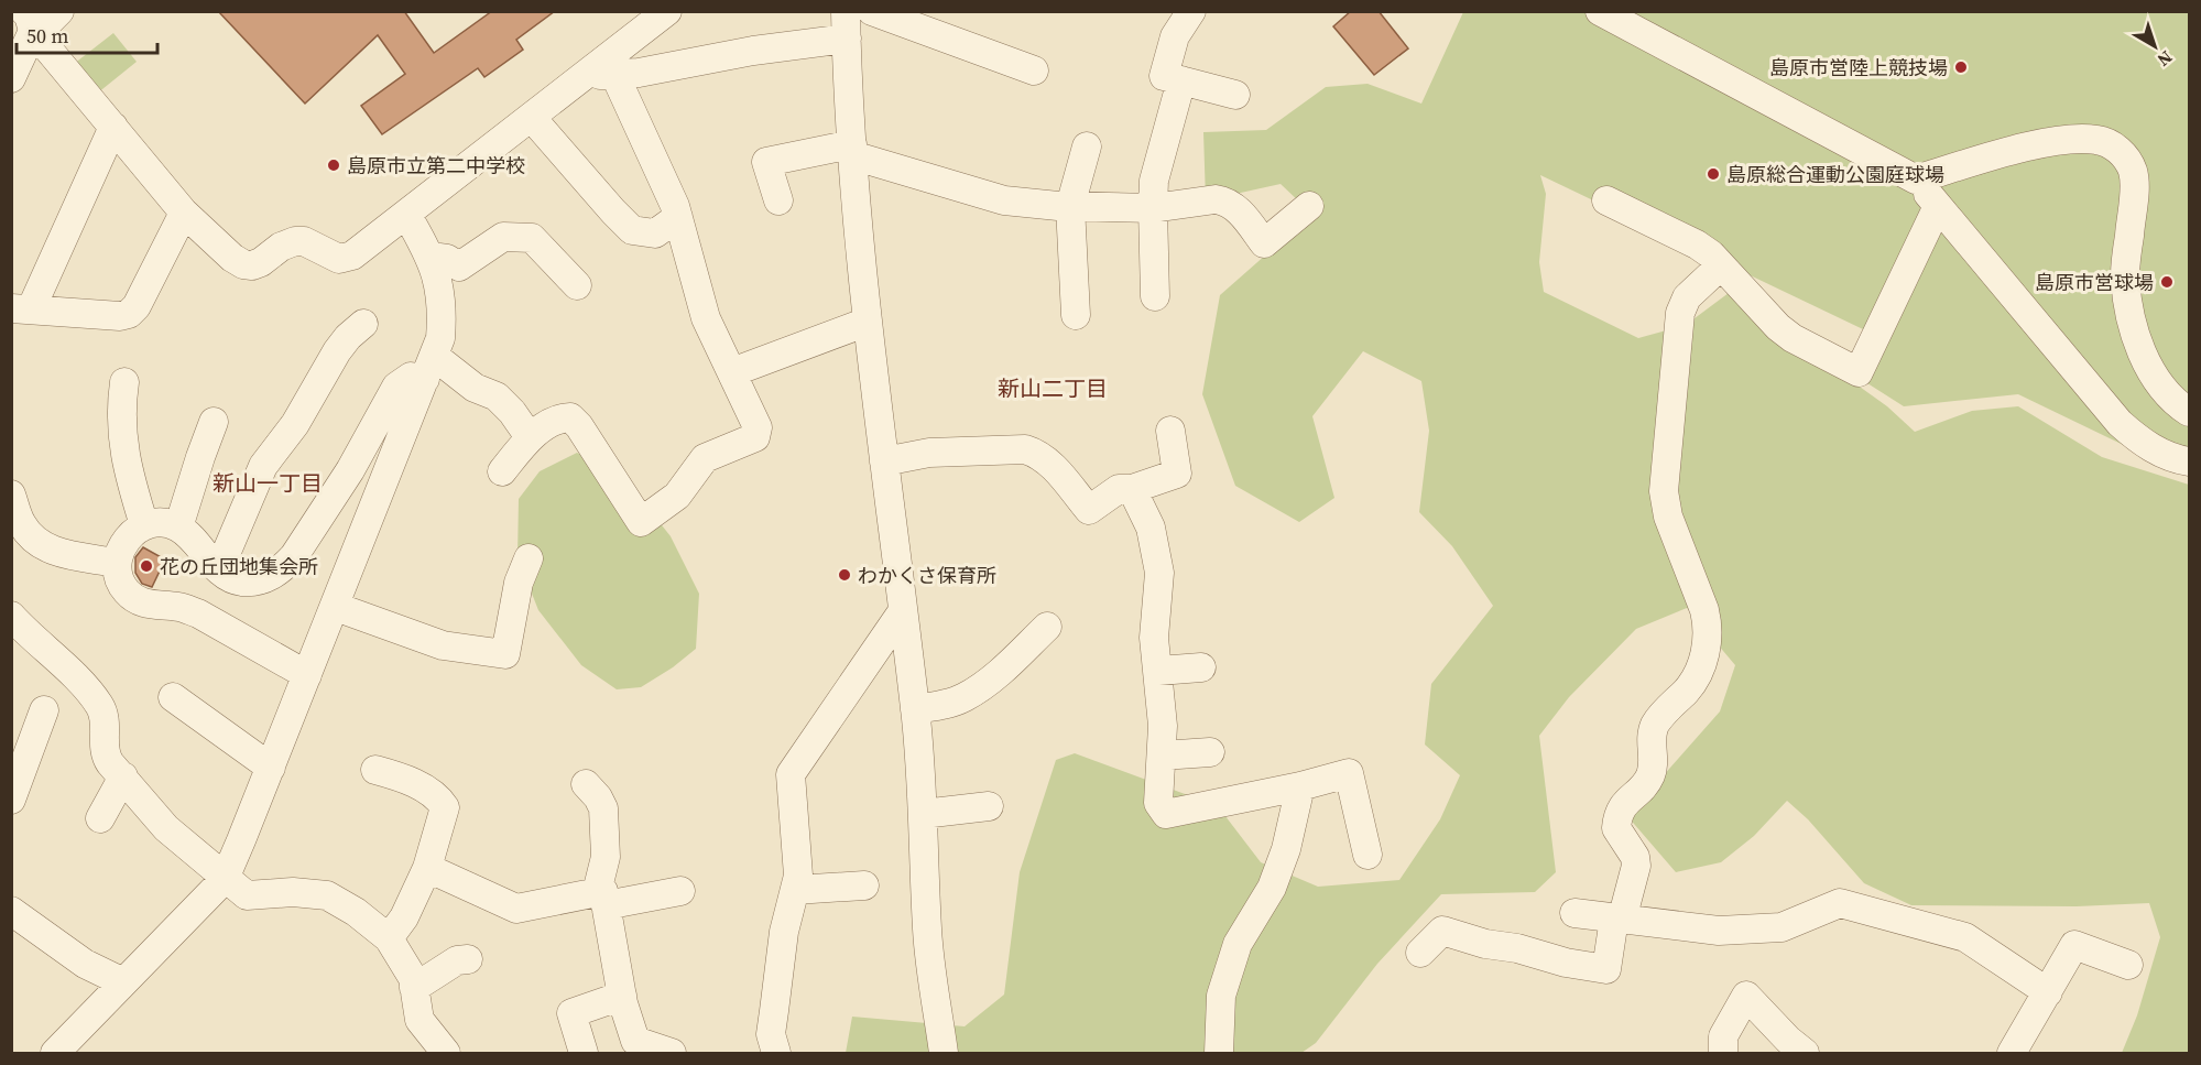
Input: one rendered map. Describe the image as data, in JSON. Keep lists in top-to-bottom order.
{
  "districts": ["新山二丁目", "新山一丁目"],
  "places": [
    "島原市営陸上競技場",
    "島原市立第二中学校",
    "島原総合運動公園庭球場",
    "島原市営球場",
    "花の丘団地集会所",
    "わかくさ保育所"
  ],
  "scale_bar": "50 m",
  "north": "bottom right"
}
